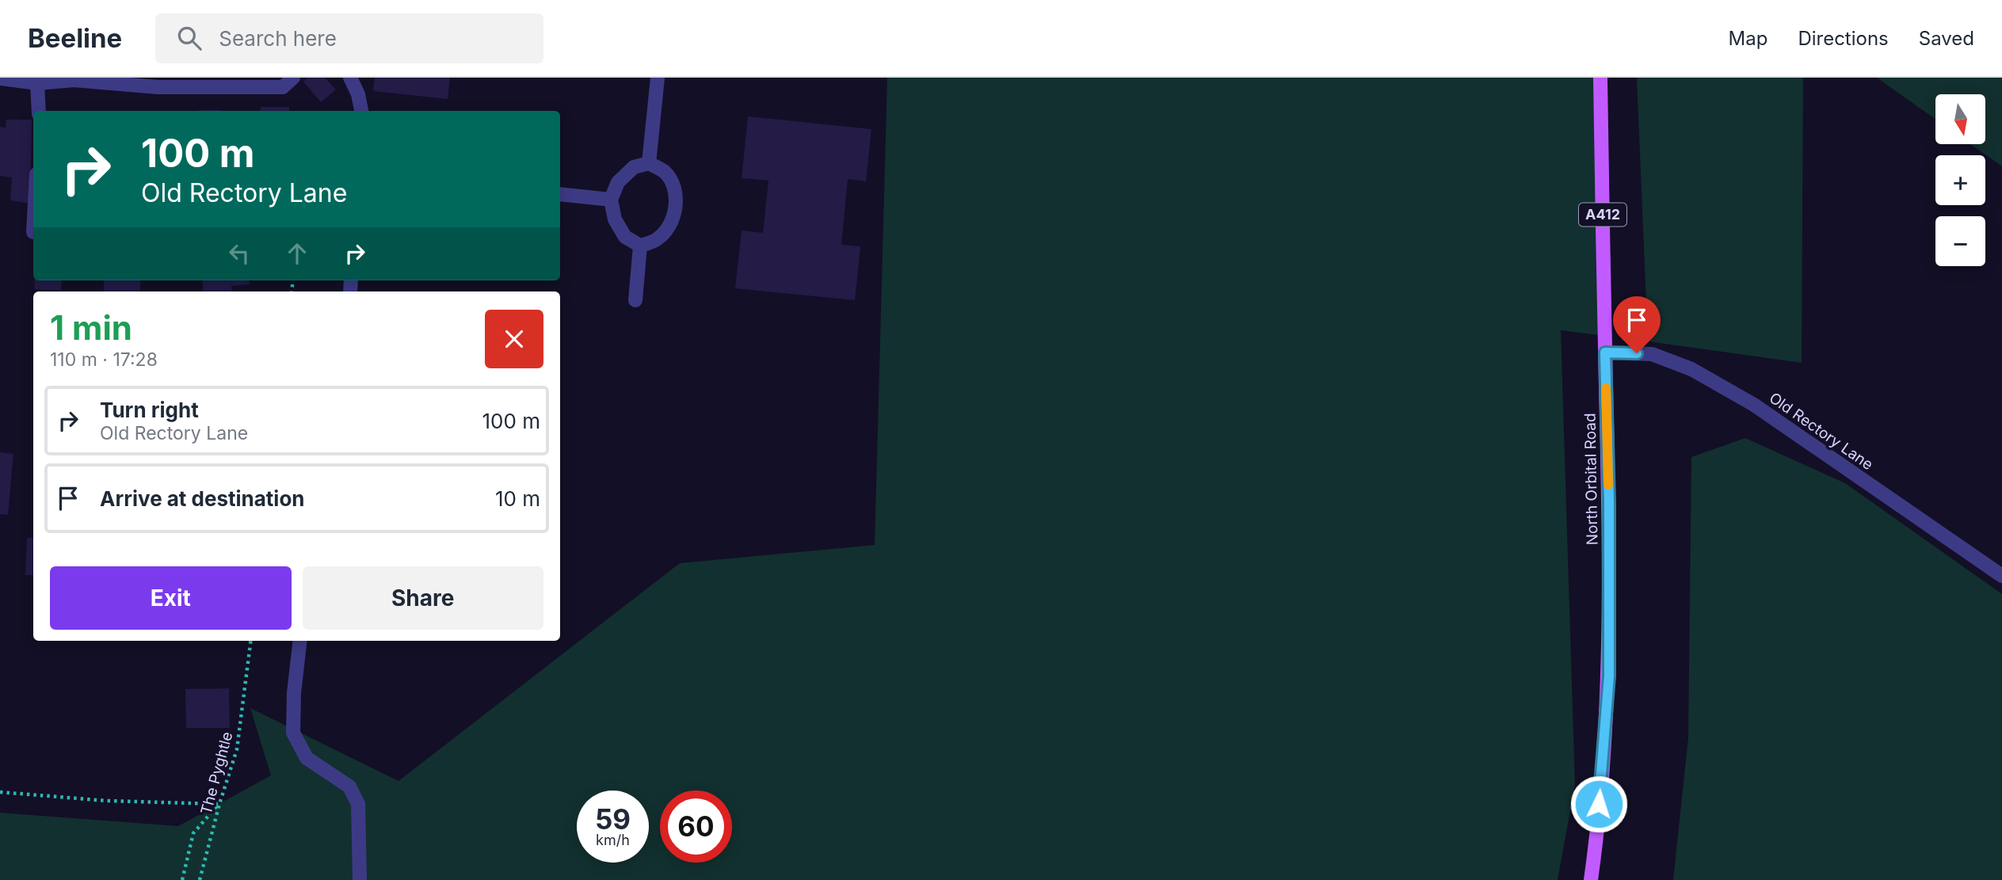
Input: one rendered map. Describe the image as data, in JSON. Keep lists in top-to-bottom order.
{
  "streets": {
    "main road": ["A412", "North Orbital Road"],
    "street": ["Old Rectory Lane"],
    "path": ["The Pyghtle"]
  },
  "crossings": [
    ["Old Rectory Lane", "North Orbital Road"]
  ],
  "north": "bottom",
  "page": {
    "header": "Beeline",
    "search": "Search here",
    "nav": ["Map", "Directions", "Saved"],
    "map_buttons": ["+", "−"],
    "turn": ["100 m", "Old Rectory Lane"],
    "heading": ["1 min", "110 m · 17:28"],
    "list": [
      {
        "name": "Turn right",
        "note": "Old Rectory Lane",
        "value": "100 m"
      },
      {
        "name": "Arrive at destination",
        "value": "10 m"
      }
    ],
    "buttons": ["Exit", "Share"],
    "speed": "59 km/h",
    "limit": "60"
  }
}
